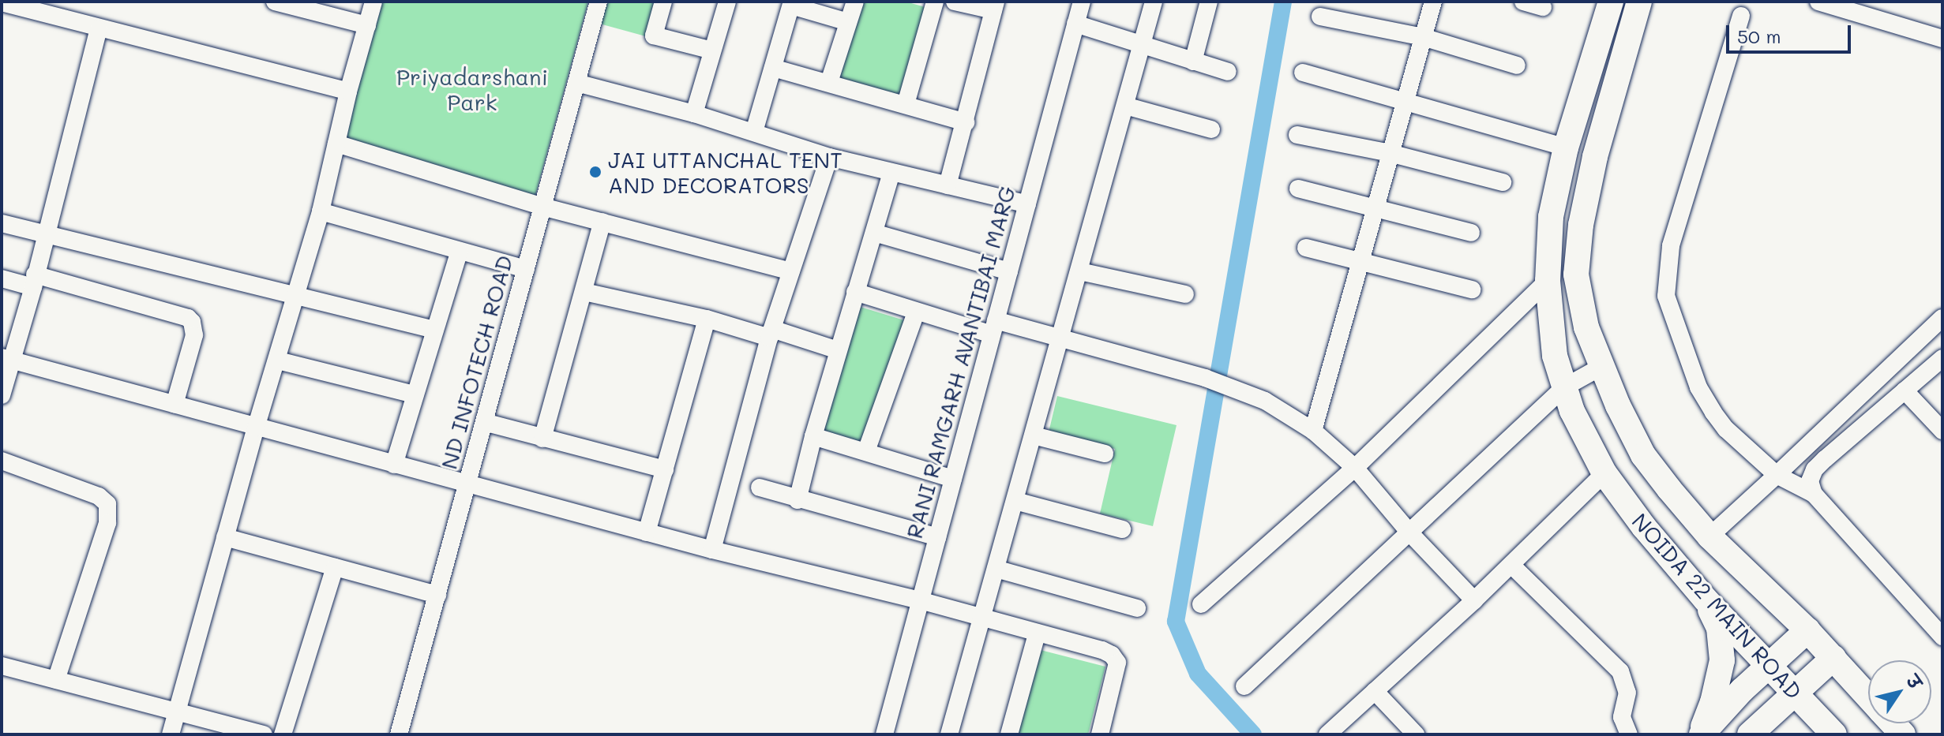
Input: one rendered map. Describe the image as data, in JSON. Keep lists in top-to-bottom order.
{
  "streets": {
    "street": ["ND INFOTECH ROAD", "RANI RAMGARH AVANTIBAI MARG", "NOIDA 22 MAIN ROAD"]
  },
  "parks": ["Priyadarshani Park"],
  "places": ["JAI UTTANCHAL TENT AND DECORATORS"],
  "scale_bar": "50 m",
  "north": "top right"
}
